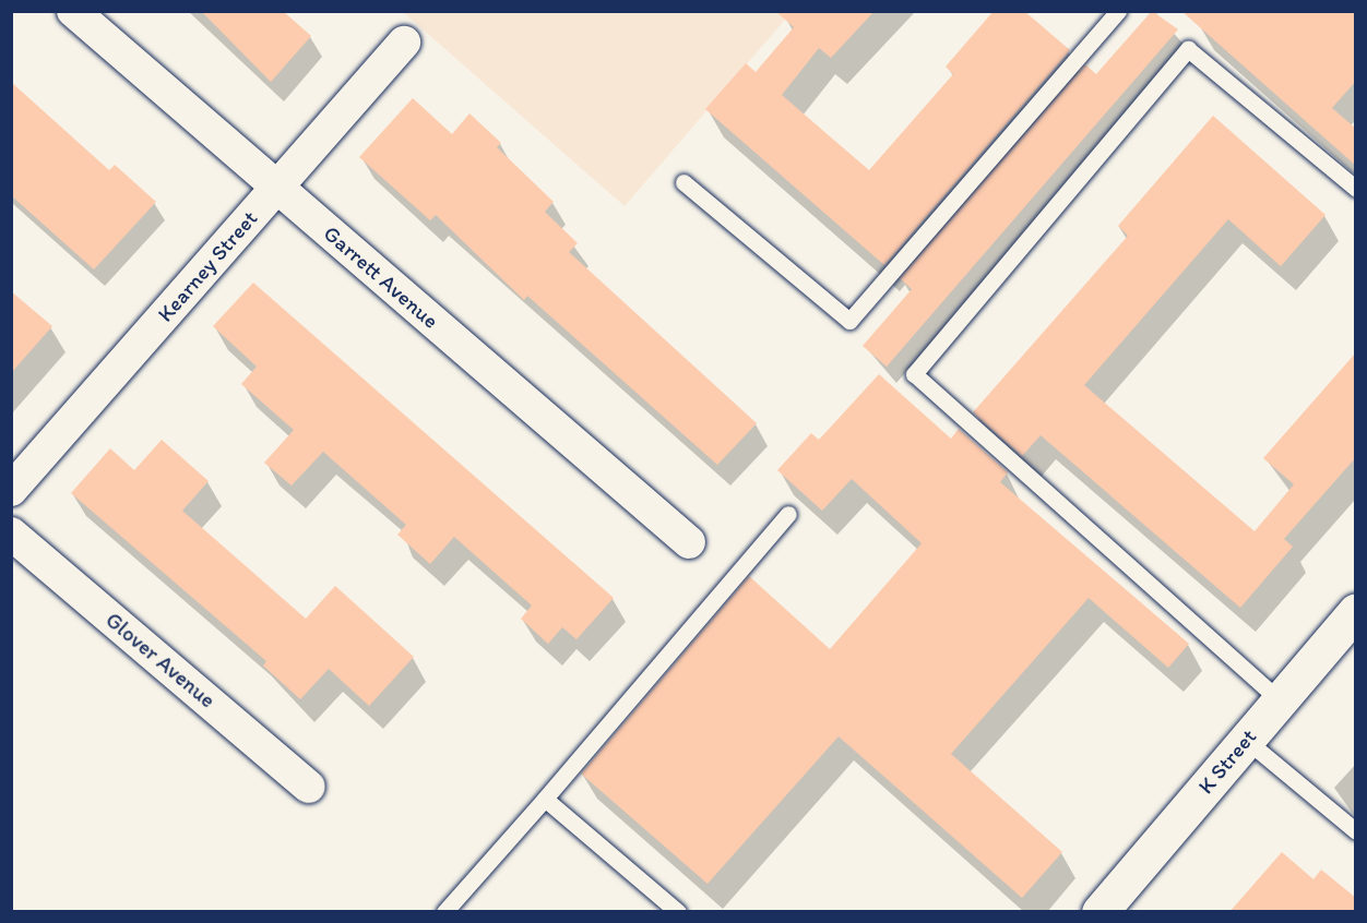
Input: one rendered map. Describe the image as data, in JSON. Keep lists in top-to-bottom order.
{
  "streets": {
    "street": [
      "Kearney Street",
      "Garrett Avenue",
      "Glover Avenue",
      "K Street"
    ]
  },
  "crossings": [
    ["Kearney Street", "Garrett Avenue"]
  ]
}
